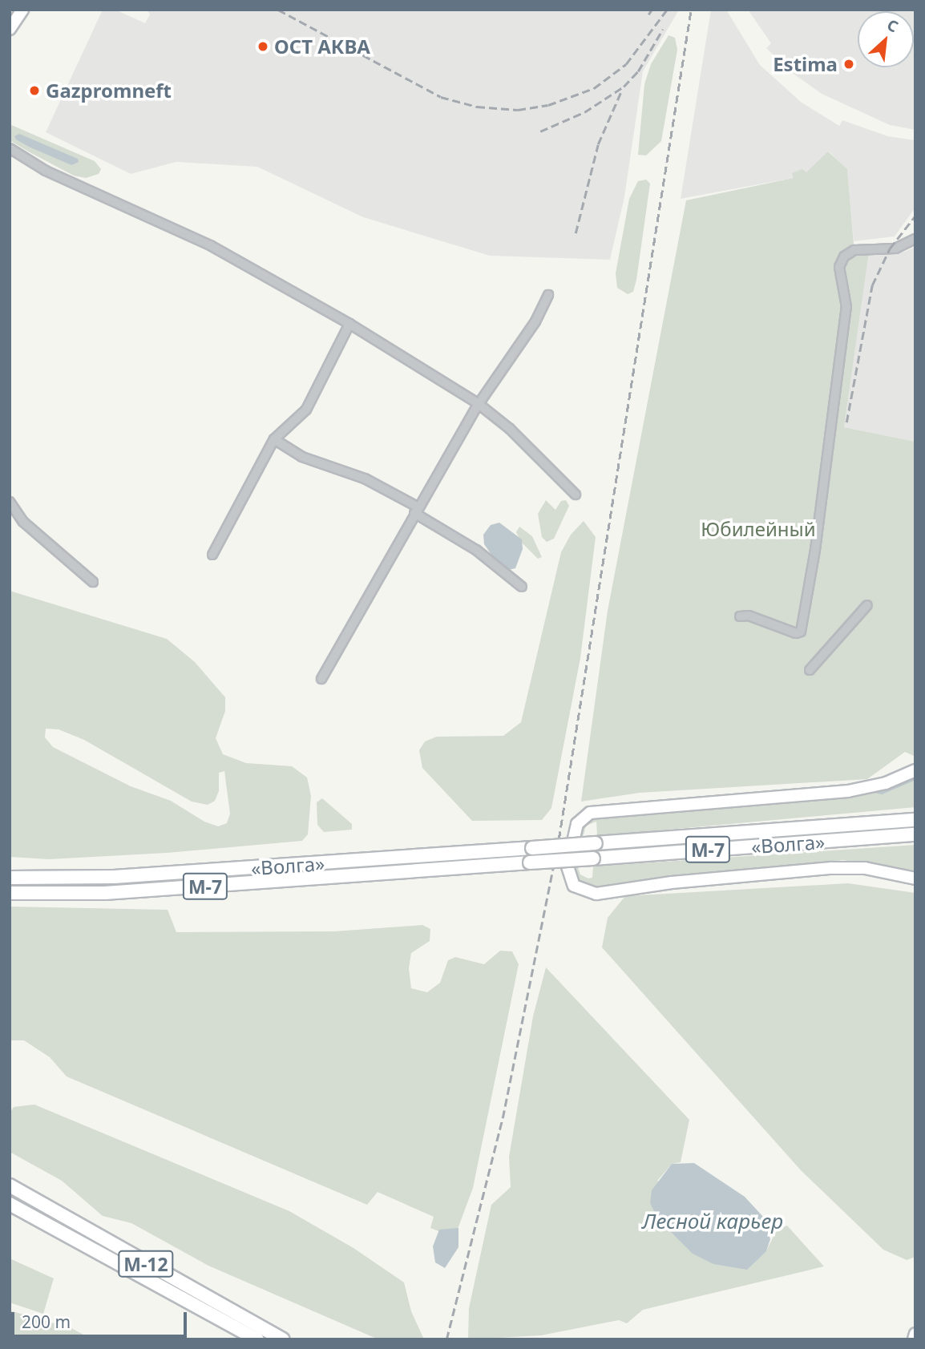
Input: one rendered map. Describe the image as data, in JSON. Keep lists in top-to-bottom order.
{
  "streets": {
    "highway": ["«Волга»", "М-7", "М-12"]
  },
  "water": ["Лесной карьер"],
  "parks": ["Юбилейный"],
  "places": ["ОСТ АКВА", "Estima", "Gazpromneft"],
  "scale_bar": "200 m",
  "north": "top right"
}
